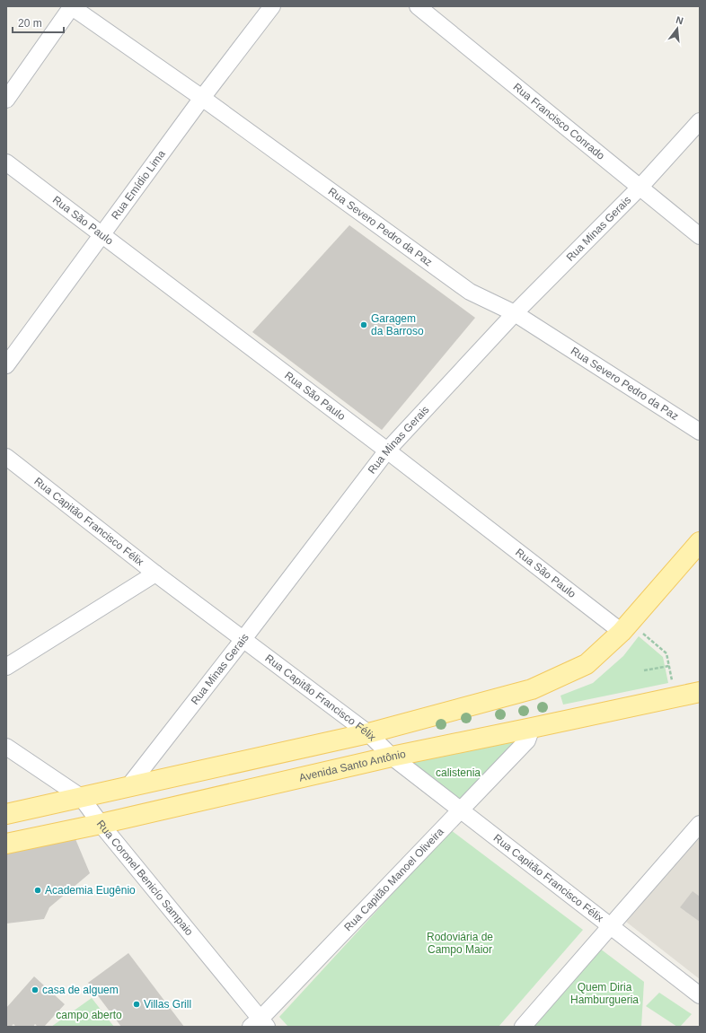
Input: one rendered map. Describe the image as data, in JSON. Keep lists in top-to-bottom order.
{
  "streets": {
    "main road": ["Avenida Santo Antônio"],
    "street": [
      "Rua Francisco Conrado",
      "Rua Emídio Lima",
      "Rua São Paulo",
      "Rua Severo Pedro da Paz",
      "Rua Minas Gerais",
      "Rua Capitão Francisco Félix",
      "Rua Coronel Benicío Sampaio",
      "Rua Capitão Manoel Oliveira"
    ]
  },
  "crossings": [
    ["Rua Francisco Conrado", "Rua Minas Gerais"],
    ["Rua Emídio Lima", "Rua São Paulo"],
    ["Rua Emídio Lima", "Rua Severo Pedro da Paz"],
    ["Rua São Paulo", "Rua Minas Gerais"],
    ["Rua Severo Pedro da Paz", "Rua Minas Gerais"],
    ["Rua Minas Gerais", "Rua Capitão Francisco Félix"],
    ["Rua Capitão Francisco Félix", "Avenida Santo Antônio"],
    ["Rua Capitão Francisco Félix", "Rua Capitão Manoel Oliveira"],
    ["Avenida Santo Antônio", "Rua Coronel Benicío Sampaio"],
    ["Avenida Santo Antônio", "Rua Capitão Manoel Oliveira"],
    ["Rua Coronel Benicío Sampaio", "Rua Capitão Manoel Oliveira"]
  ],
  "parks": [
    "calistenia",
    "Rodoviária de Campo Maior",
    "Quem Diria Hamburgueria",
    "campo aberto"
  ],
  "places": [
    "Garagem da Barroso",
    "Academia Eugênio",
    "casa de alguem",
    "Villas Grill"
  ],
  "scale_bar": "20 m",
  "north": "top"
}
